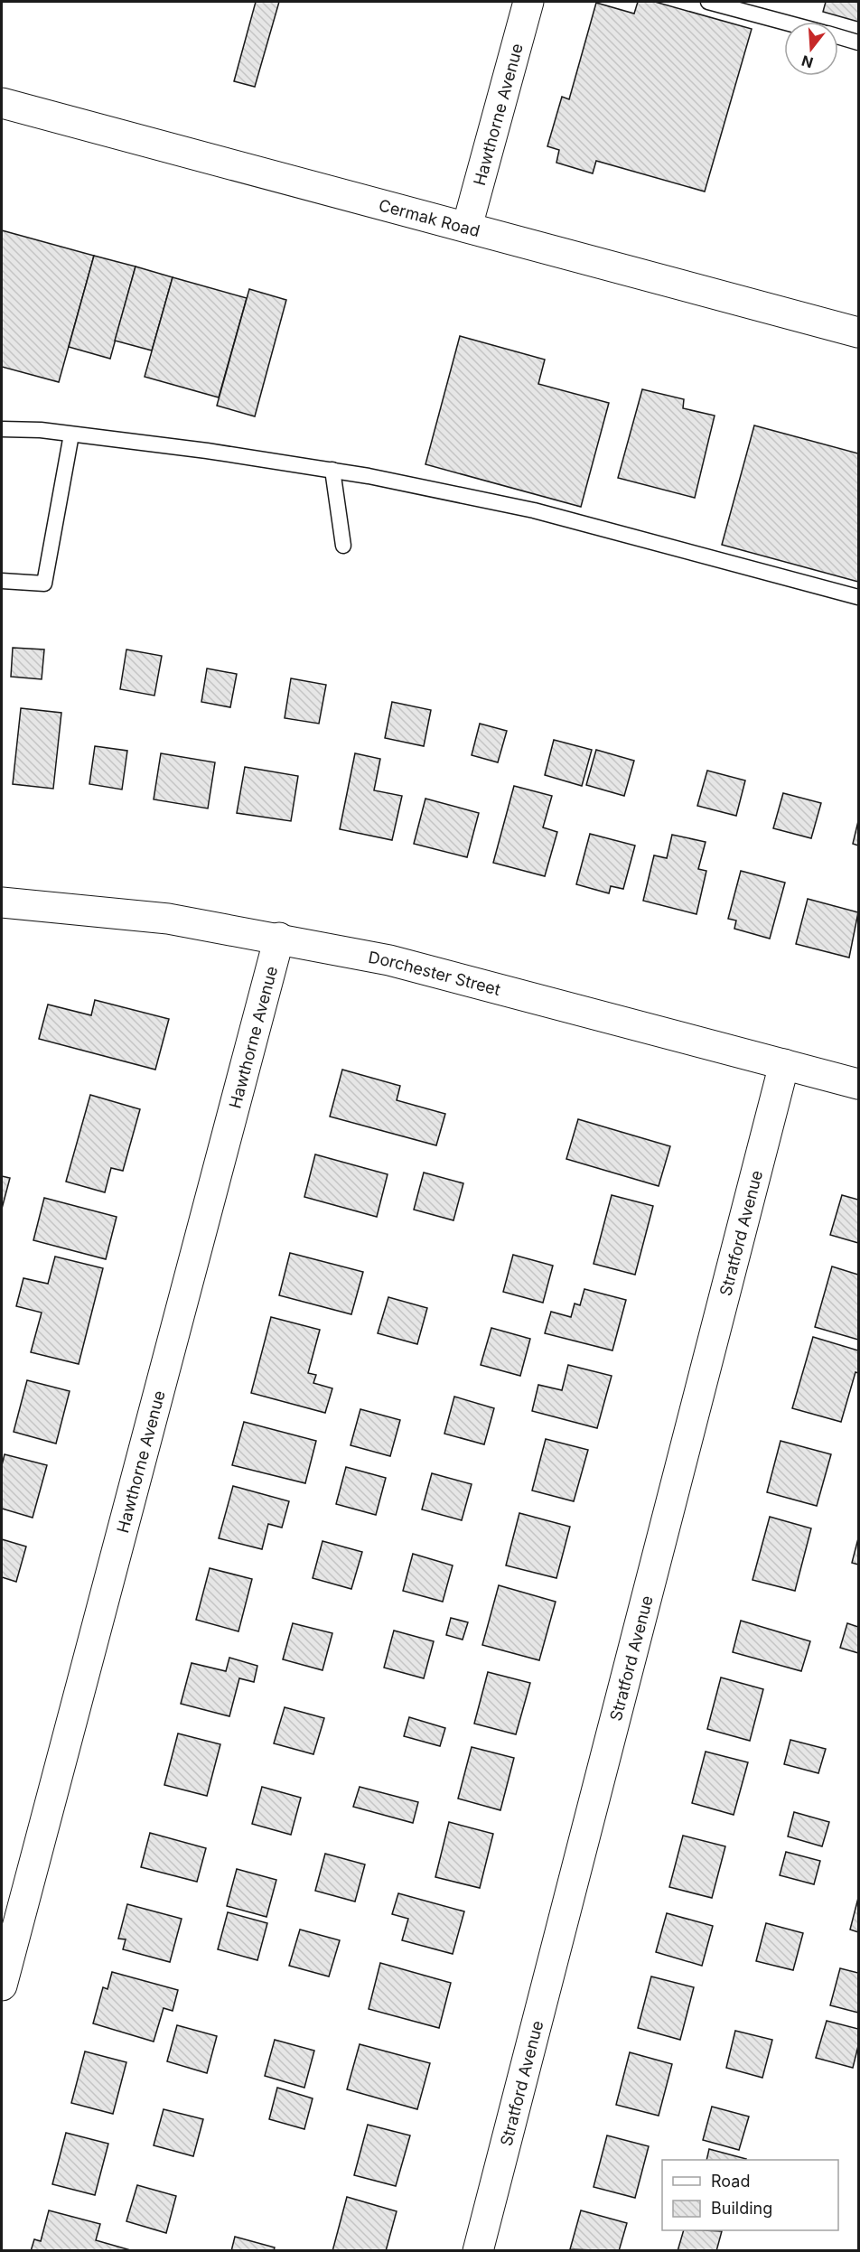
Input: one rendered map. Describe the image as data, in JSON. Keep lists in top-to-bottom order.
{
  "streets": {
    "street": [
      "Hawthorne Avenue",
      "Cermak Road",
      "Dorchester Street",
      "Stratford Avenue"
    ]
  },
  "crossings": [
    ["Hawthorne Avenue", "Cermak Road"],
    ["Hawthorne Avenue", "Dorchester Street"],
    ["Dorchester Street", "Stratford Avenue"]
  ],
  "legend": ["Road", "Building"],
  "north": "bottom"
}
